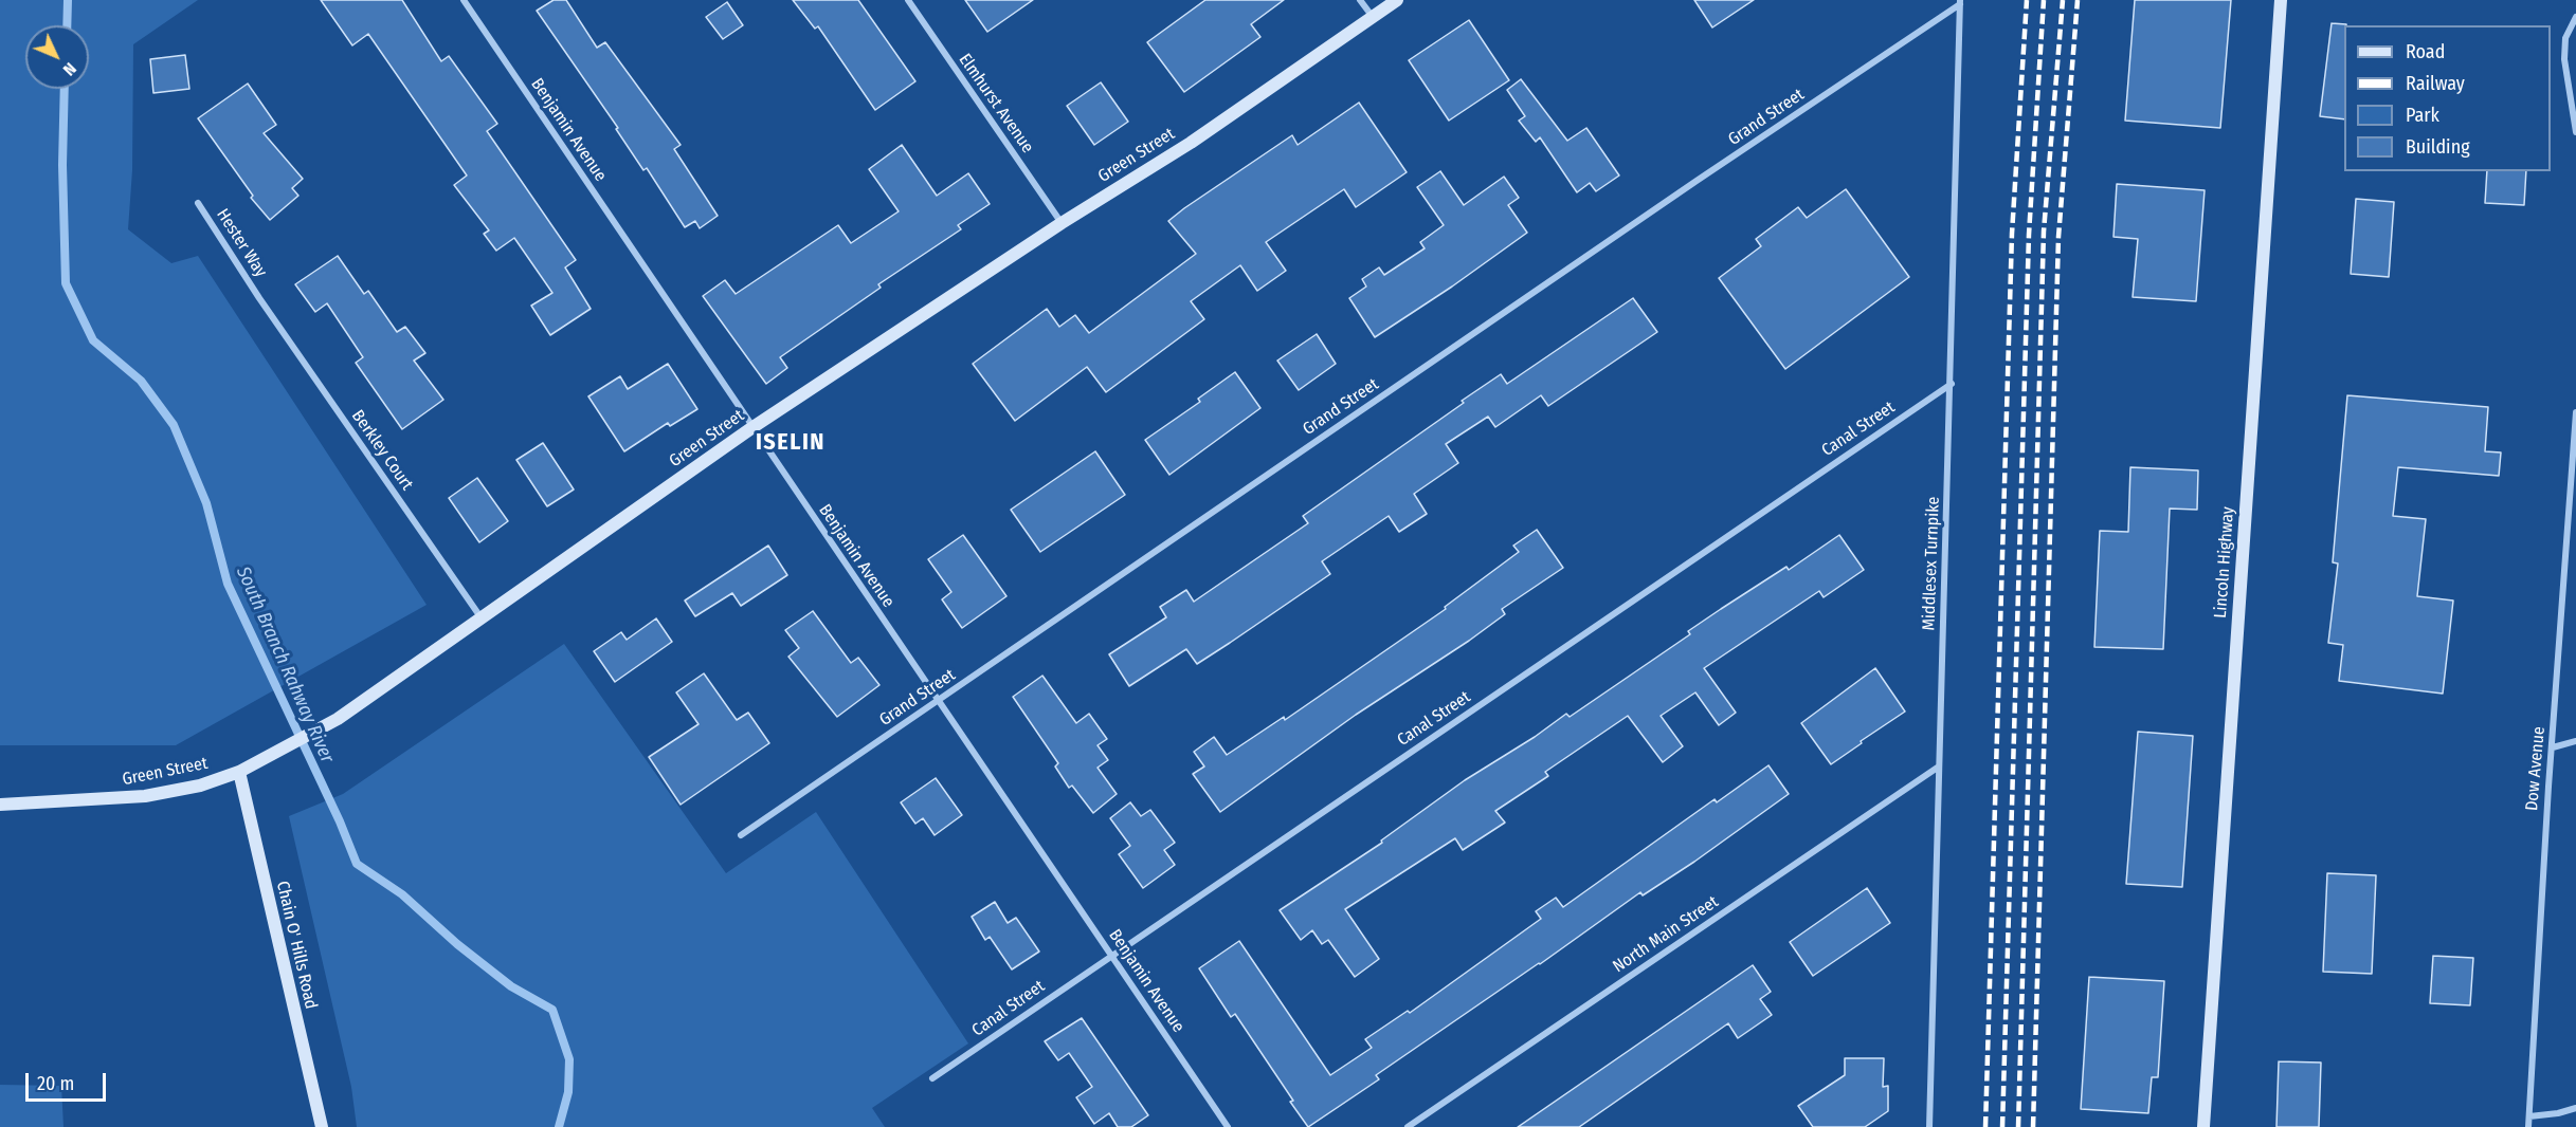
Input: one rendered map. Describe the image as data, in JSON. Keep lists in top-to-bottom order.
{
  "streets": {
    "street": [
      "Elmhurst Avenue",
      "Grand Street",
      "Benjamin Avenue",
      "Green Street",
      "Hester Way",
      "Canal Street",
      "Berkley Court",
      "Lincoln Highway",
      "Middlesex Turnpike",
      "Dow Avenue",
      "North Main Street",
      "Chain O' Hills Road"
    ]
  },
  "crossings": [
    ["Elmhurst Avenue", "Green Street"],
    ["Grand Street", "Benjamin Avenue"],
    ["Grand Street", "Middlesex Turnpike"],
    ["Benjamin Avenue", "Green Street"],
    ["Benjamin Avenue", "Canal Street"],
    ["Green Street", "Berkley Court"],
    ["Green Street", "Chain O' Hills Road"],
    ["Hester Way", "Berkley Court"],
    ["Canal Street", "Middlesex Turnpike"],
    ["Middlesex Turnpike", "North Main Street"]
  ],
  "districts": ["ISELIN"],
  "water": ["South Branch Rahway River"],
  "legend": [
    "Road",
    "Railway",
    "Park",
    "Building"
  ],
  "scale_bar": "20 m",
  "north": "bottom right"
}
